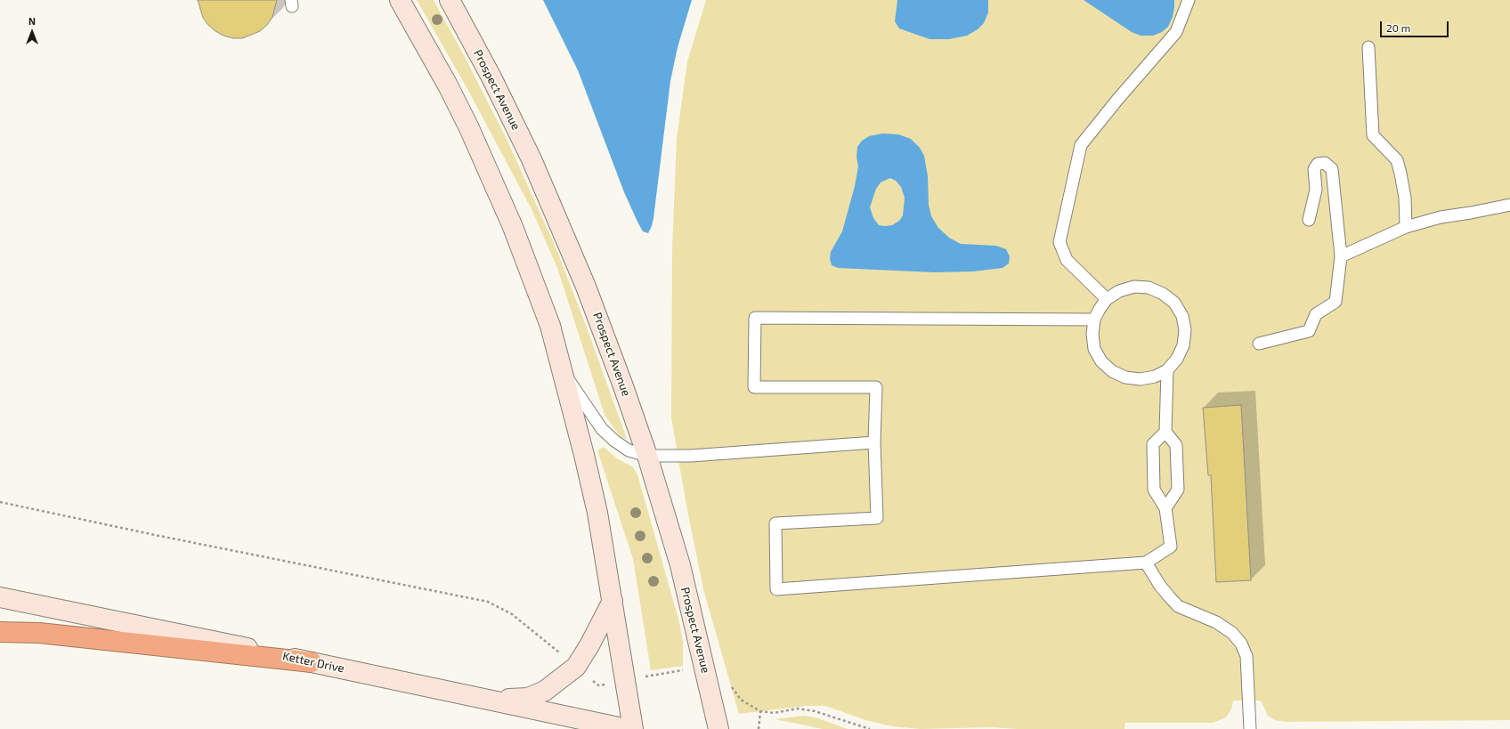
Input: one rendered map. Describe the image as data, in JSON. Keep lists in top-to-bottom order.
{
  "streets": {
    "main road": ["Prospect Avenue", "Ketter Drive"]
  },
  "scale_bar": "20 m",
  "north": "top"
}
